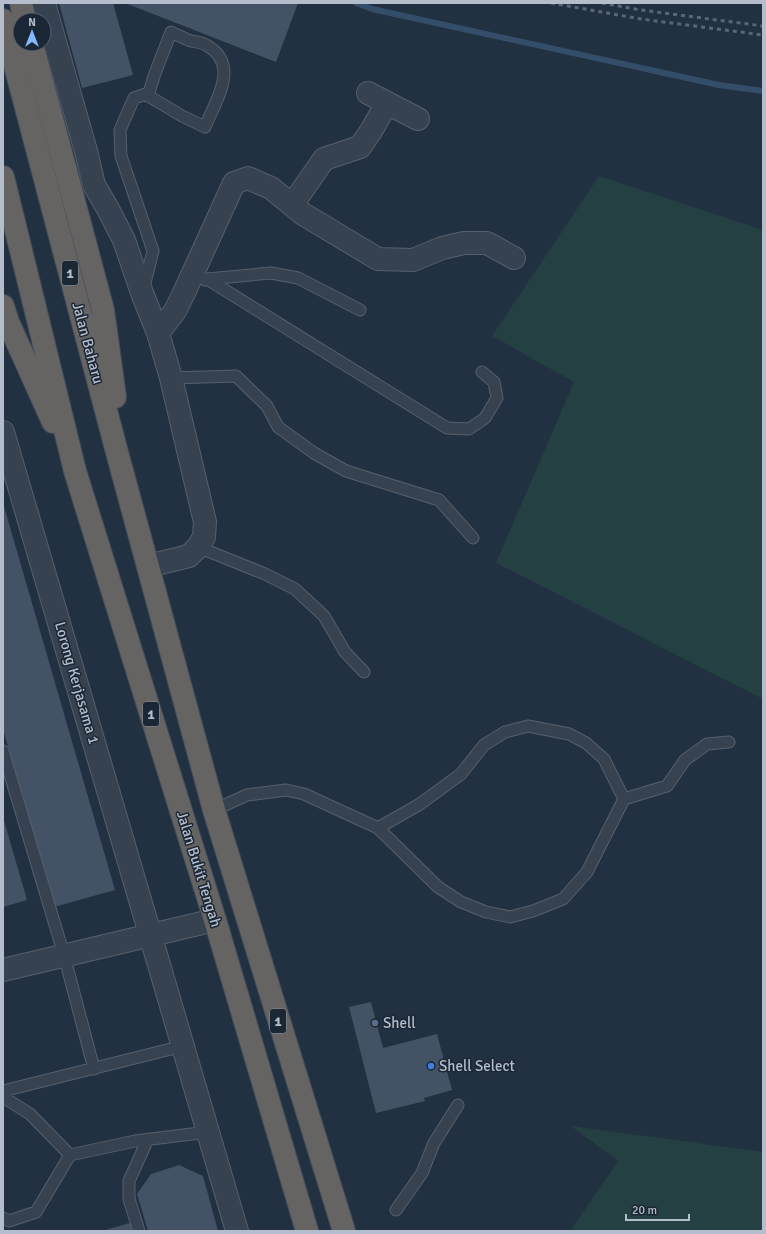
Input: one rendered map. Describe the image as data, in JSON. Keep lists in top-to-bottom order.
{
  "streets": {
    "highway": ["1", "Jalan Baharu", "Jalan Bukit Tengah"],
    "street": ["Lorong Kerjasama 1"]
  },
  "crossings": [
    ["1", "Jalan Bukit Tengah"],
    ["Jalan Baharu", "Jalan Bukit Tengah"]
  ],
  "places": ["Shell", "Shell Select"],
  "scale_bar": "20 m",
  "north": "top"
}
